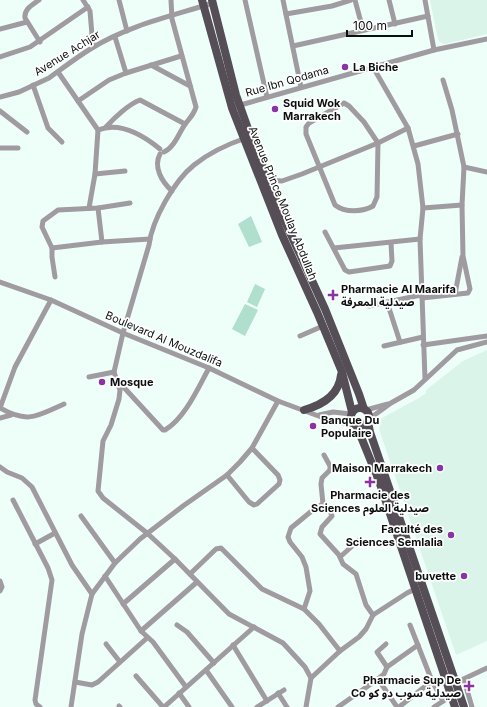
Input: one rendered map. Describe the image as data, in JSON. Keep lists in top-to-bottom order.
{
  "streets": {
    "main road": ["Avenue Prince Moulay Abdullah"],
    "street": ["Avenue Achjar", "Rue Ibn Qodama", "Boulevard Al Mouzdalifa"]
  },
  "crossings": [
    ["Avenue Achjar", "Avenue Prince Moulay Abdullah"],
    ["Rue Ibn Qodama", "Avenue Prince Moulay Abdullah"],
    ["Avenue Prince Moulay Abdullah", "Boulevard Al Mouzdalifa"]
  ],
  "places": {
    "other": [
      "La Biche",
      "Squid Wok Marrakech",
      "Mosque",
      "Banque Du Populaire",
      "Maison Marrakech",
      "Faculté des Sciences Semlalia",
      "buvette"
    ],
    "health": ["Pharmacie Al Maarifa صيدلية المعرفة", "Pharmacie des Sciences صيدلية العلوم", "Pharmacie Sup De Co صيدلية سوب دو كو"]
  },
  "scale_bar": "100 m"
}
